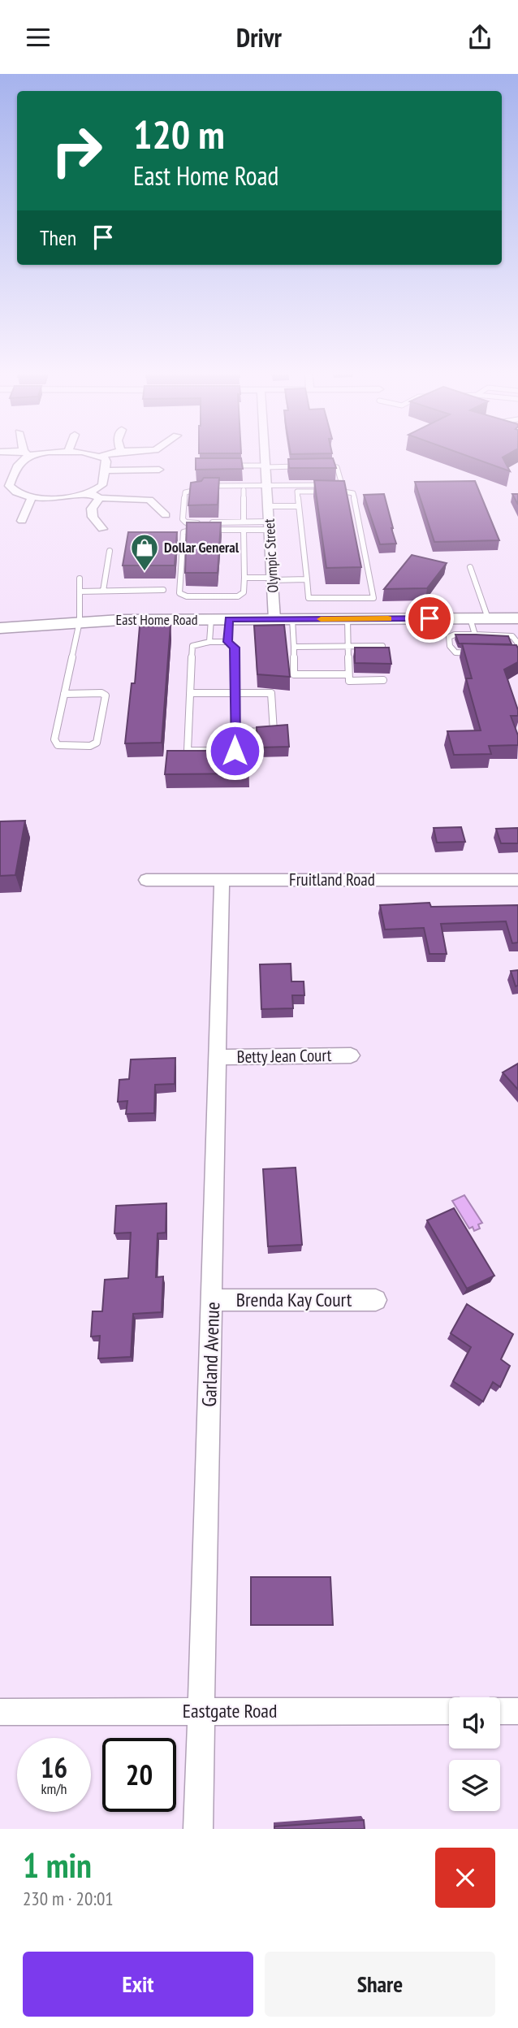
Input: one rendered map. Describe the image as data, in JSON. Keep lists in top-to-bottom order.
{
  "streets": {
    "street": [
      "Olympic Street",
      "East Home Road",
      "Fruitland Road",
      "Betty Jean Court",
      "Brenda Kay Court",
      "Garland Avenue",
      "Eastgate Road"
    ]
  },
  "crossings": [
    ["Olympic Street", "East Home Road"],
    ["Fruitland Road", "Garland Avenue"],
    ["Betty Jean Court", "Garland Avenue"],
    ["Brenda Kay Court", "Garland Avenue"],
    ["Garland Avenue", "Eastgate Road"]
  ],
  "places": {
    "shop": ["Dollar General"]
  },
  "page": {
    "header": "Drivr",
    "turn": ["120 m", "East Home Road"],
    "then": "Then",
    "speed": "16 km/h",
    "limit": "20",
    "heading": ["1 min", "230 m · 20:01"],
    "buttons": ["Exit", "Share"]
  }
}
